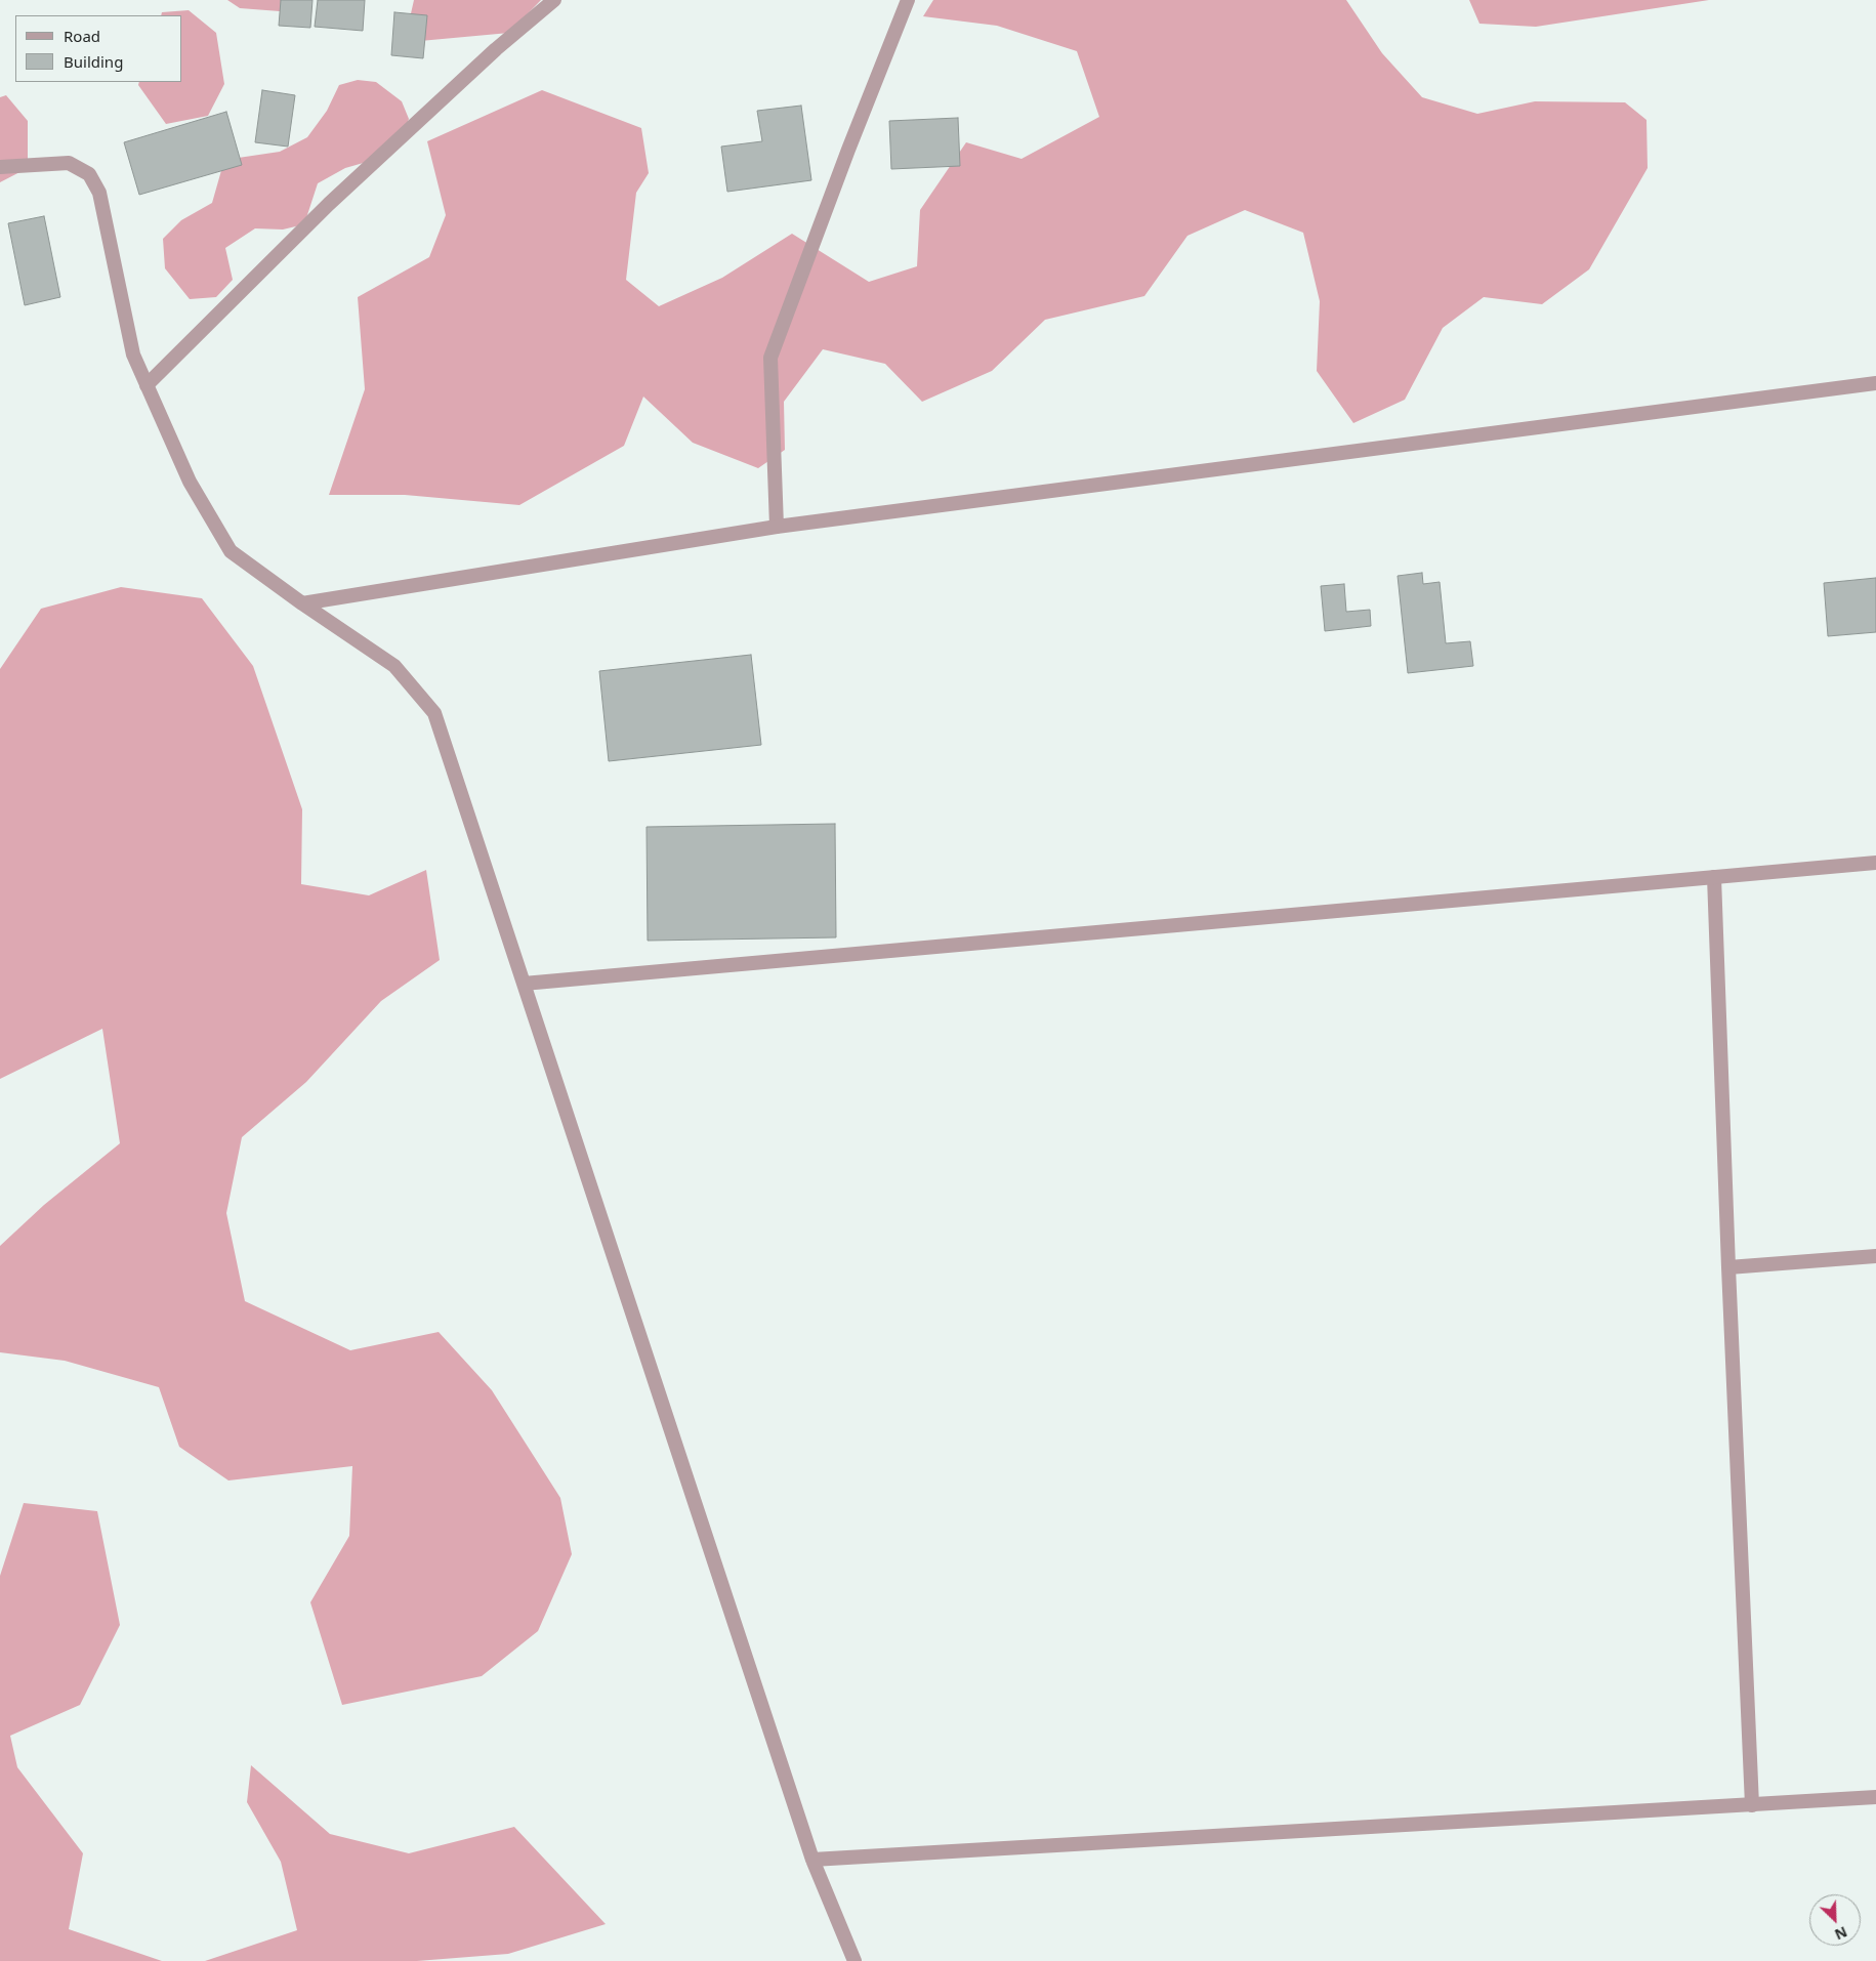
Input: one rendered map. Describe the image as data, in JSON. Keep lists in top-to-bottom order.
{
  "legend": ["Road", "Building"],
  "north": "bottom right"
}
